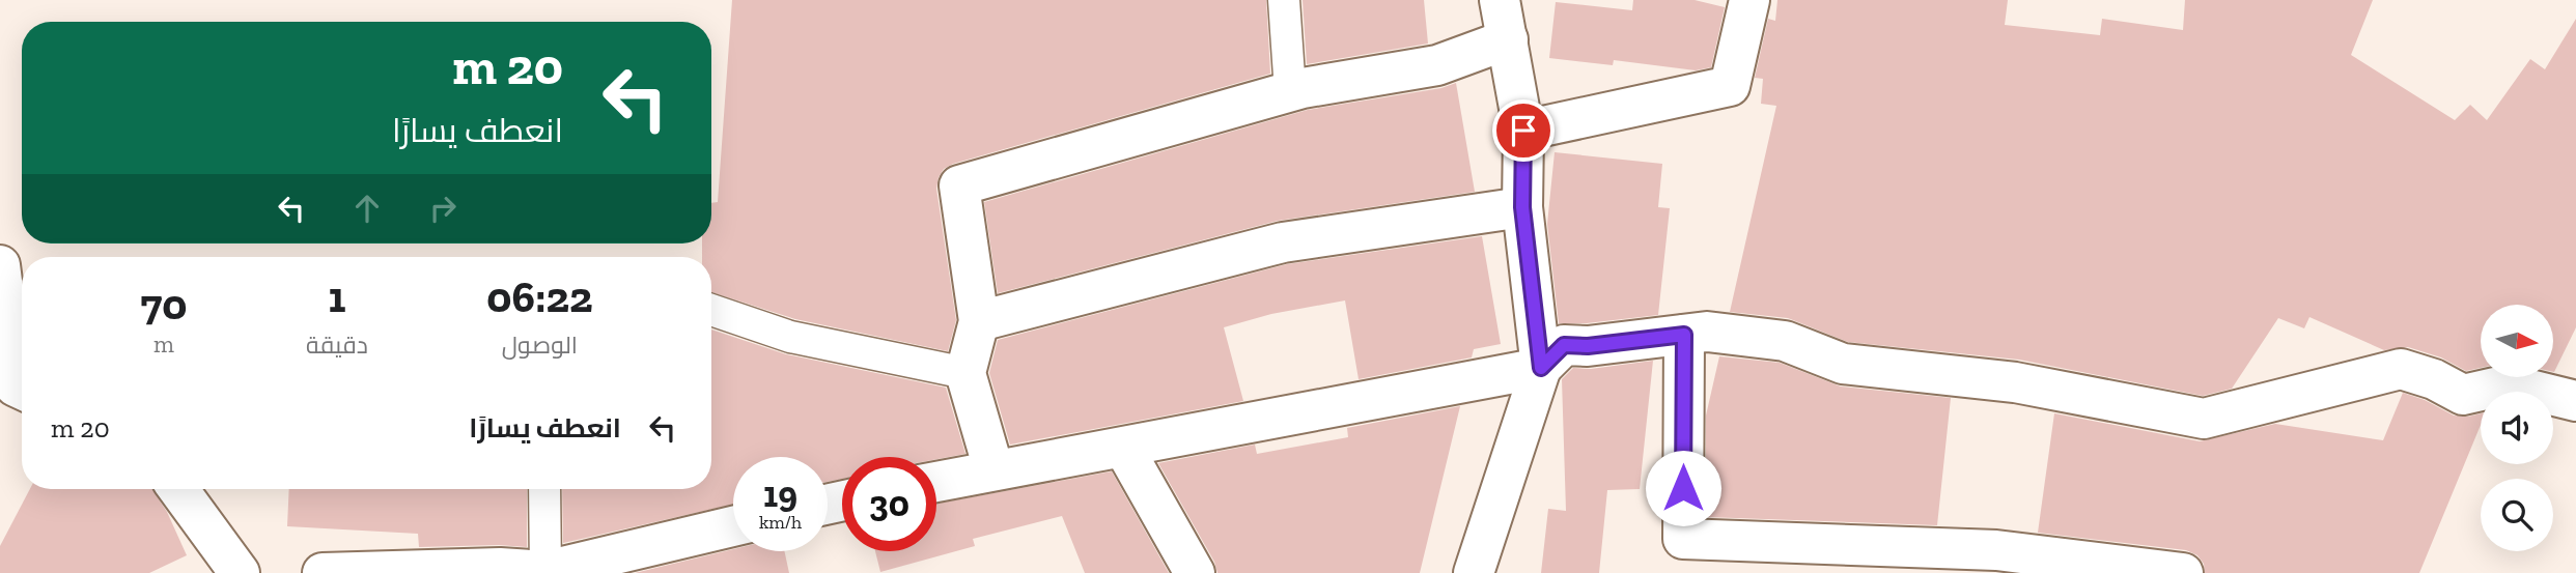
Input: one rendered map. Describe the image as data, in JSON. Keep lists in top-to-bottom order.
{
  "north": "right",
  "page": {
    "turn": ["20 m", "انعطف يسارًا"],
    "eta": [
      "06:22",
      "الوصول",
      "1",
      "دقيقة",
      "70",
      "m"
    ],
    "list": [
      {
        "name": "انعطف يسارًا",
        "value": "20 m"
      }
    ],
    "speed": "19 km/h",
    "limit": "30"
  }
}
